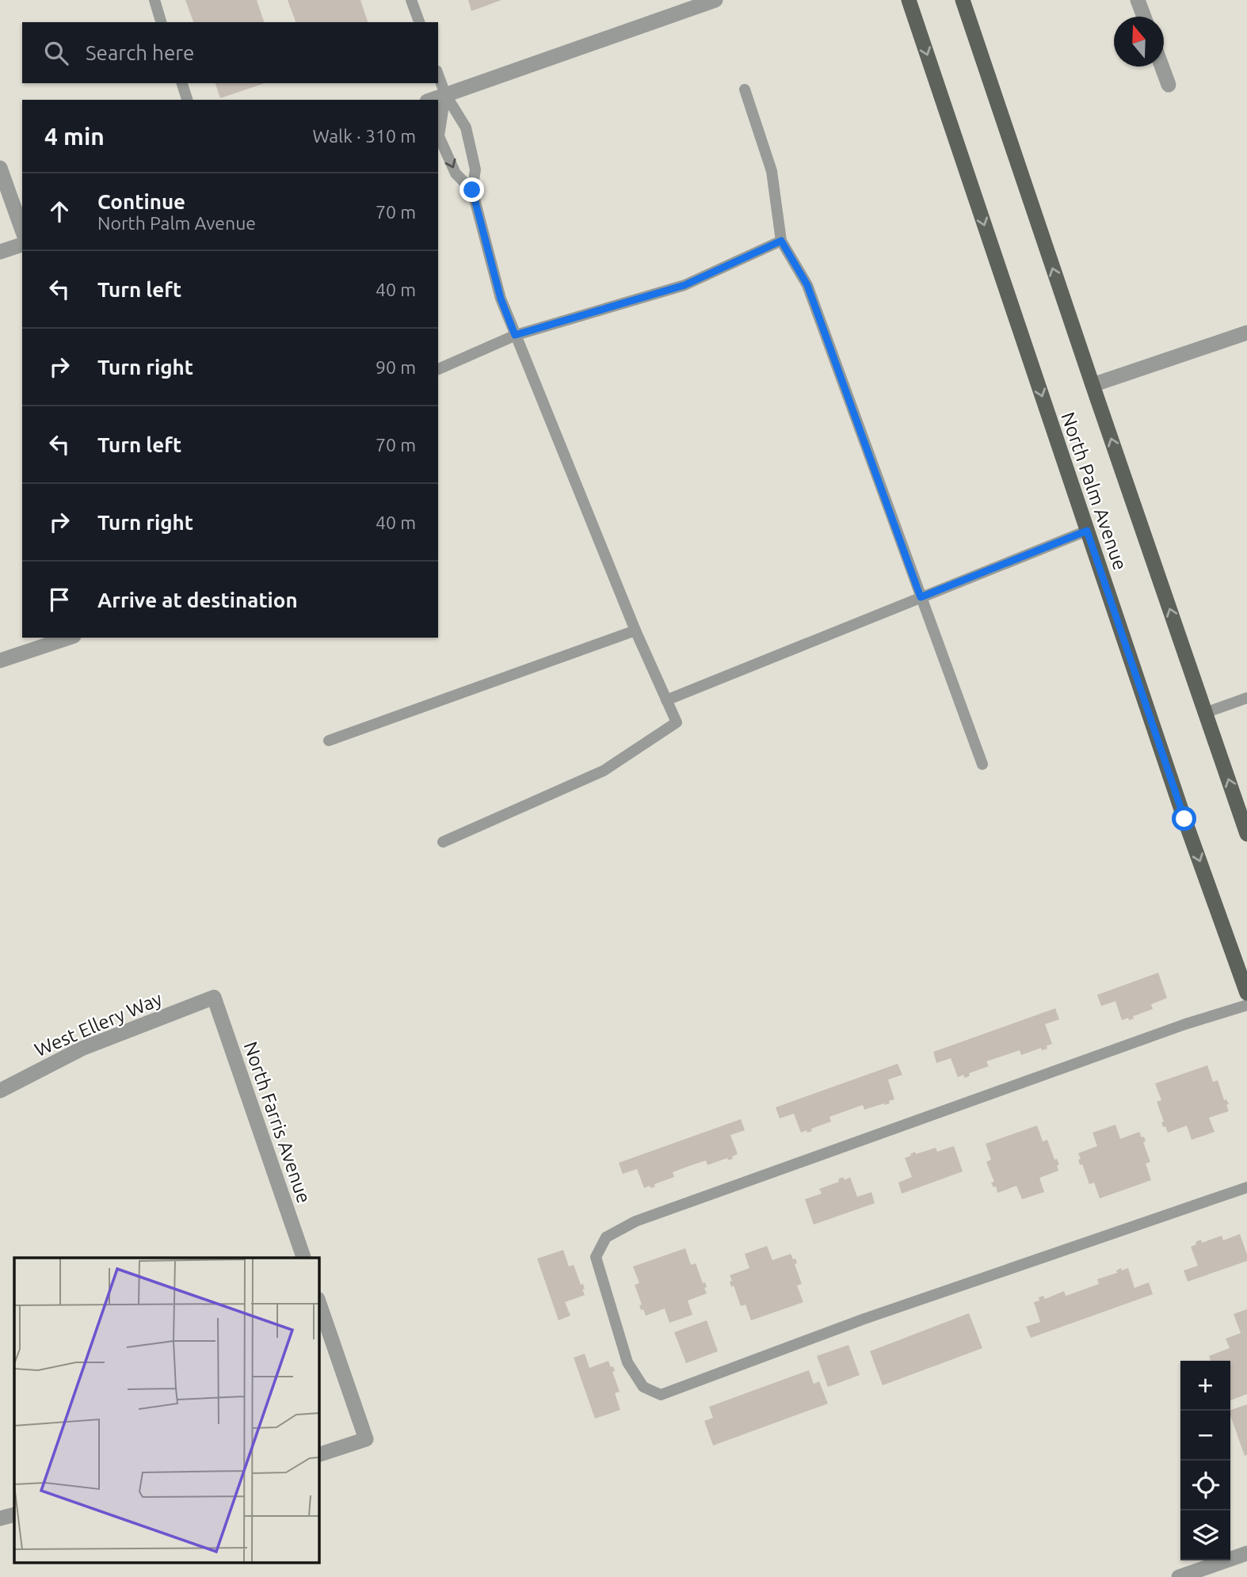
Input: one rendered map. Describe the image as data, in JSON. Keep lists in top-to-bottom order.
{
  "streets": {
    "main road": ["North Palm Avenue"],
    "street": ["West Ellery Way", "North Farris Avenue"]
  },
  "crossings": [
    ["West Ellery Way", "North Farris Avenue"]
  ],
  "north": "top",
  "page": {
    "search": "Search here",
    "heading": ["4 min", "Walk · 310 m"],
    "list": [
      ["Continue", "North Palm Avenue", "70 m"],
      ["Turn left", "40 m"],
      ["Turn right", "90 m"],
      ["Turn left", "70 m"],
      ["Turn right", "40 m"],
      "Arrive at destination"
    ],
    "map_buttons": ["+", "−"]
  }
}
